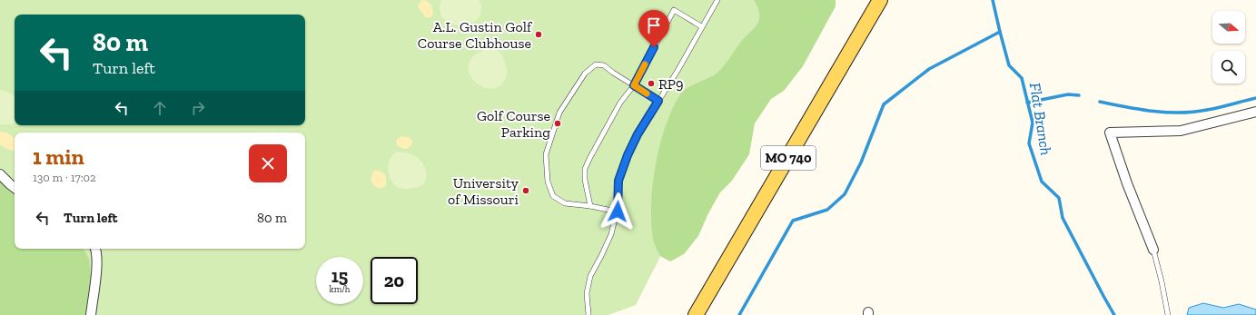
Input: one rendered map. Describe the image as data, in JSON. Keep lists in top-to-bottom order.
{
  "streets": {
    "main road": ["MO 740"]
  },
  "water": ["Flat Branch"],
  "places": [
    "A.L. Gustin Golf Course Clubhouse",
    "RP9",
    "Golf Course Parking",
    "University of Missouri"
  ],
  "north": "right",
  "page": {
    "turn": ["80 m", "Turn left"],
    "heading": ["1 min", "130 m · 17:02"],
    "list": [
      {
        "name": "Turn left",
        "value": "80 m"
      }
    ],
    "speed": "15 km/h",
    "limit": "20"
  }
}
